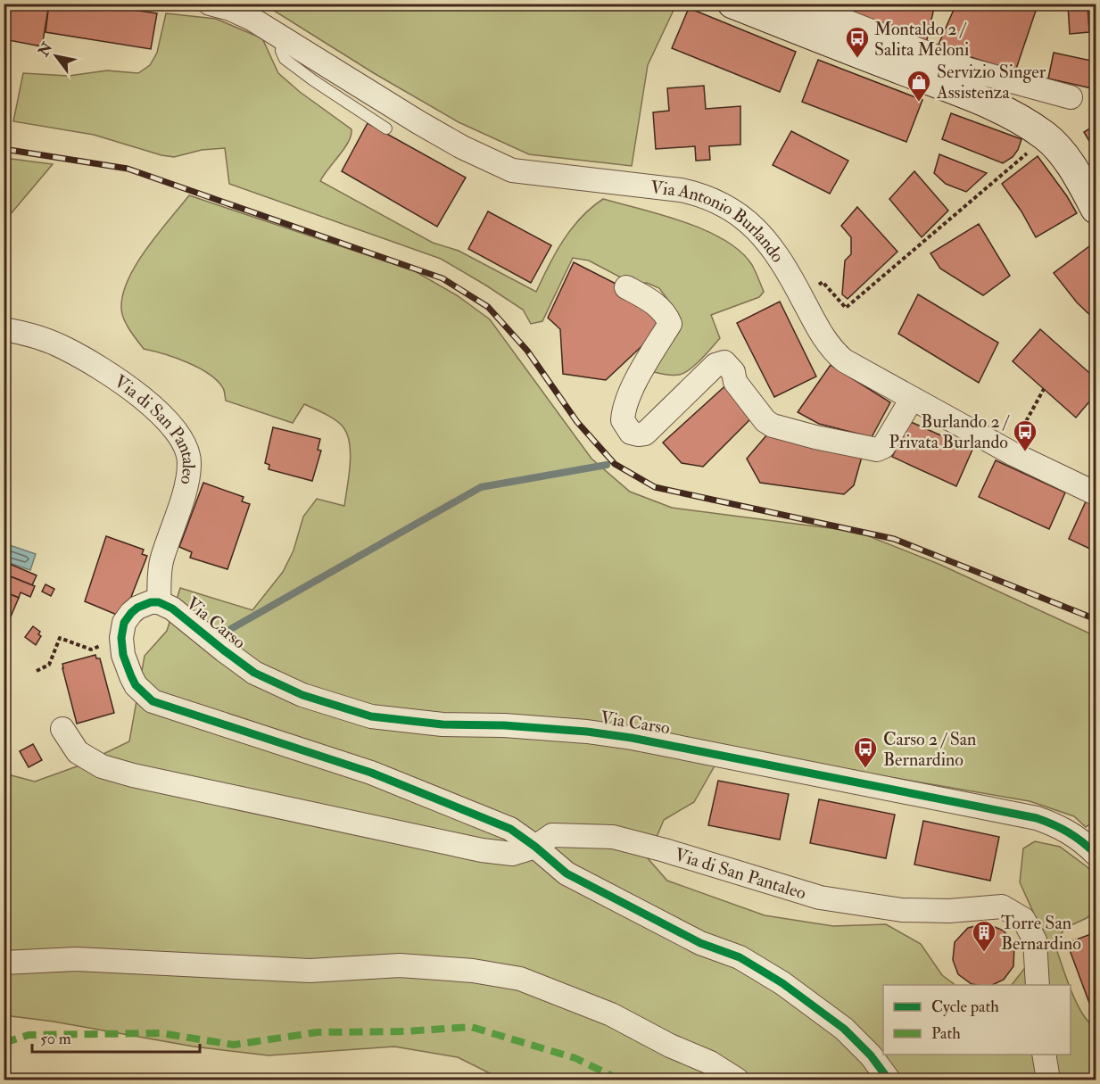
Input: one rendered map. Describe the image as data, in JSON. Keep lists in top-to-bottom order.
{
  "streets": {
    "street": ["Via Antonio Burlando", "Via di San Pantaleo", "Via Carso"]
  },
  "crossings": [
    ["Via di San Pantaleo", "Via Carso"]
  ],
  "places": {
    "bus stop": ["Montaldo 2 / Salita Meloni", "Burlando 2 / Privata Burlando", "Carso 2 / San Bernardino"],
    "shop": ["Servizio Singer Assistenza"],
    "building": ["Torre San Bernardino"]
  },
  "legend": ["Cycle path", "Path"],
  "scale_bar": "50 m",
  "north": "top left"
}
